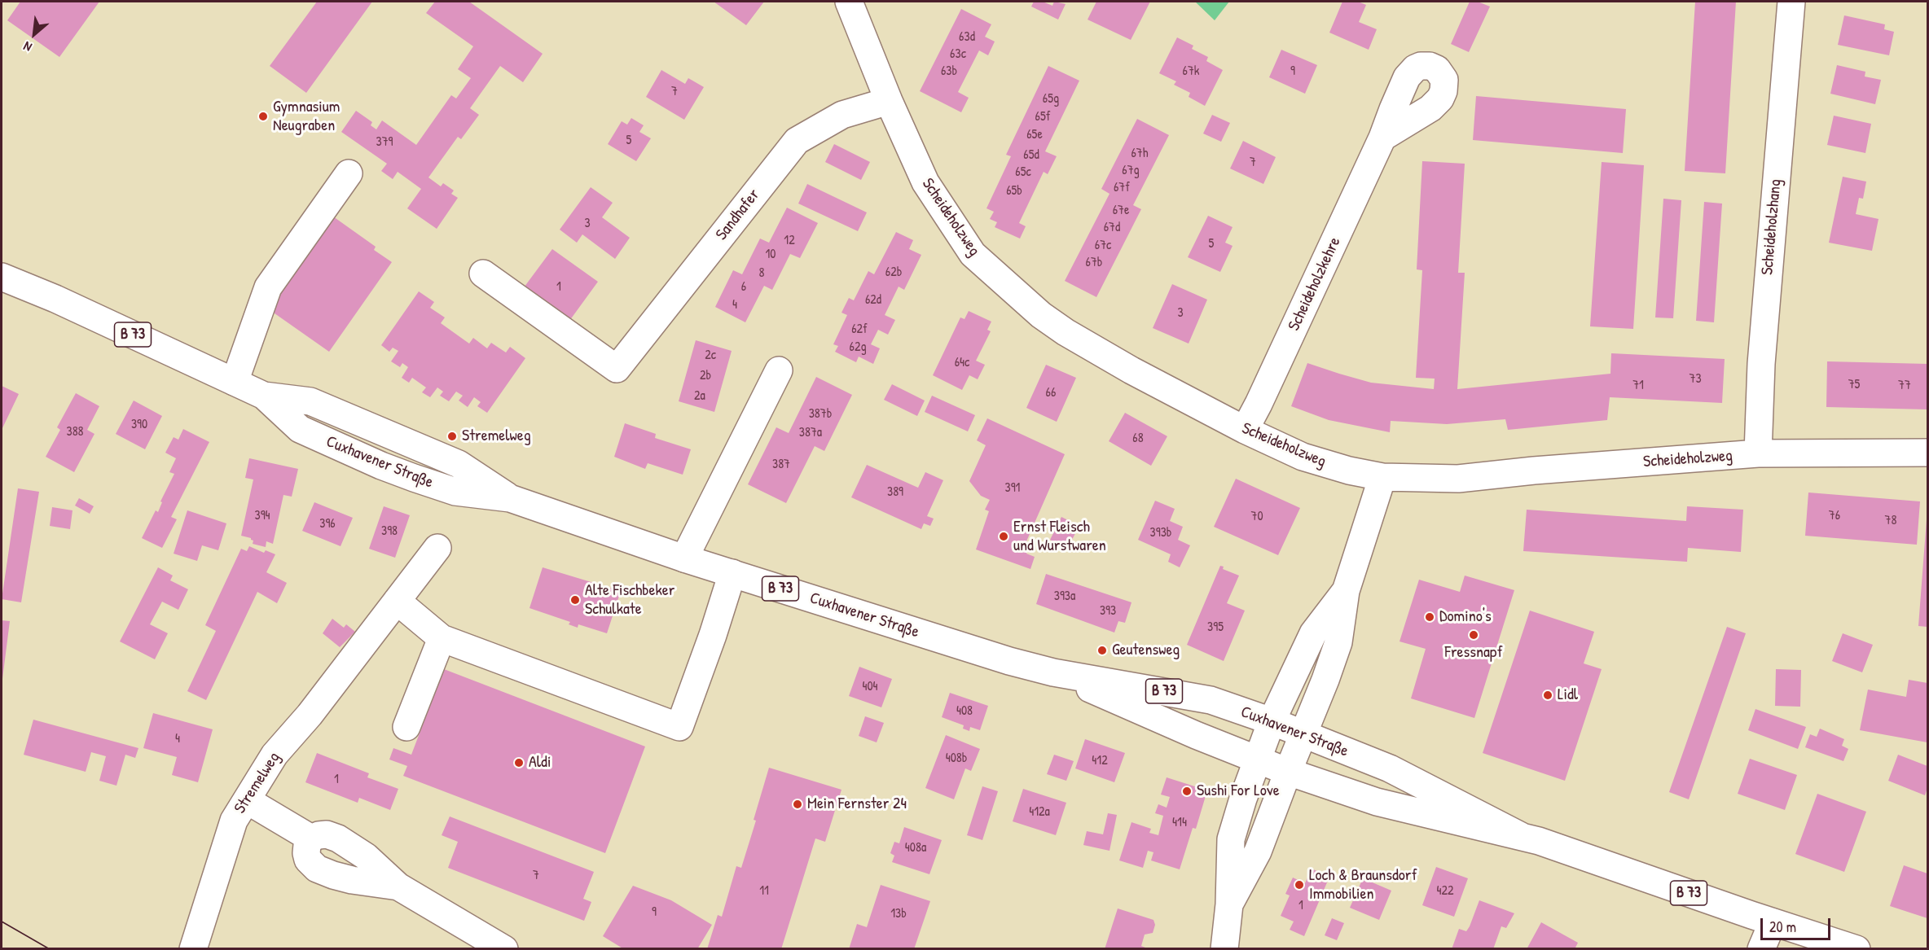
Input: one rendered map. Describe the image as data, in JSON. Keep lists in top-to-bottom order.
{
  "streets": {
    "street": [
      "Sandhafer",
      "Scheideholzweg",
      "Scheideholzhang",
      "Scheideholzkehre",
      "B 73",
      "Cuxhavener Straße",
      "Stremelweg"
    ]
  },
  "crossings": [
    ["Sandhafer", "Scheideholzweg"],
    ["Scheideholzweg", "Scheideholzhang"],
    ["Scheideholzweg", "Scheideholzkehre"]
  ],
  "places": [
    "Gymnasium Neugraben",
    "Stremelweg",
    "Ernst Fleisch und Wurstwaren",
    "Alte Fischbeker Schulkate",
    "Domino's",
    "Fressnapf",
    "Geutensweg",
    "Lidl",
    "Aldi",
    "Sushi For Love",
    "Mein Fernster 24",
    "Loch & Braunsdorf Immobilien"
  ],
  "house_numbers": [
    "63d",
    "63c",
    "63b",
    "67k",
    "9",
    "7",
    "65g",
    "65f",
    "65e",
    "5",
    "379",
    "67h",
    "65d",
    "7",
    "67g",
    "65c",
    "67f",
    "65b",
    "67e",
    "3",
    "67d",
    "12",
    "5",
    "67c",
    "10",
    "67b",
    "62b",
    "8",
    "1",
    "6",
    "62d",
    "4",
    "3",
    "62f",
    "62g",
    "2c",
    "64c",
    "2b",
    "73",
    "75",
    "71",
    "77",
    "66",
    "2a",
    "387b",
    "390",
    "388",
    "387a",
    "68",
    "387",
    "391",
    "389",
    "394",
    "76",
    "70",
    "78",
    "396",
    "398",
    "393b",
    "393a",
    "393",
    "395",
    "404",
    "408",
    "4",
    "408b",
    "412",
    "1",
    "412a",
    "414",
    "408a",
    "7",
    "11",
    "422",
    "1",
    "9",
    "13b"
  ],
  "scale_bar": "20 m",
  "north": "bottom left"
}
